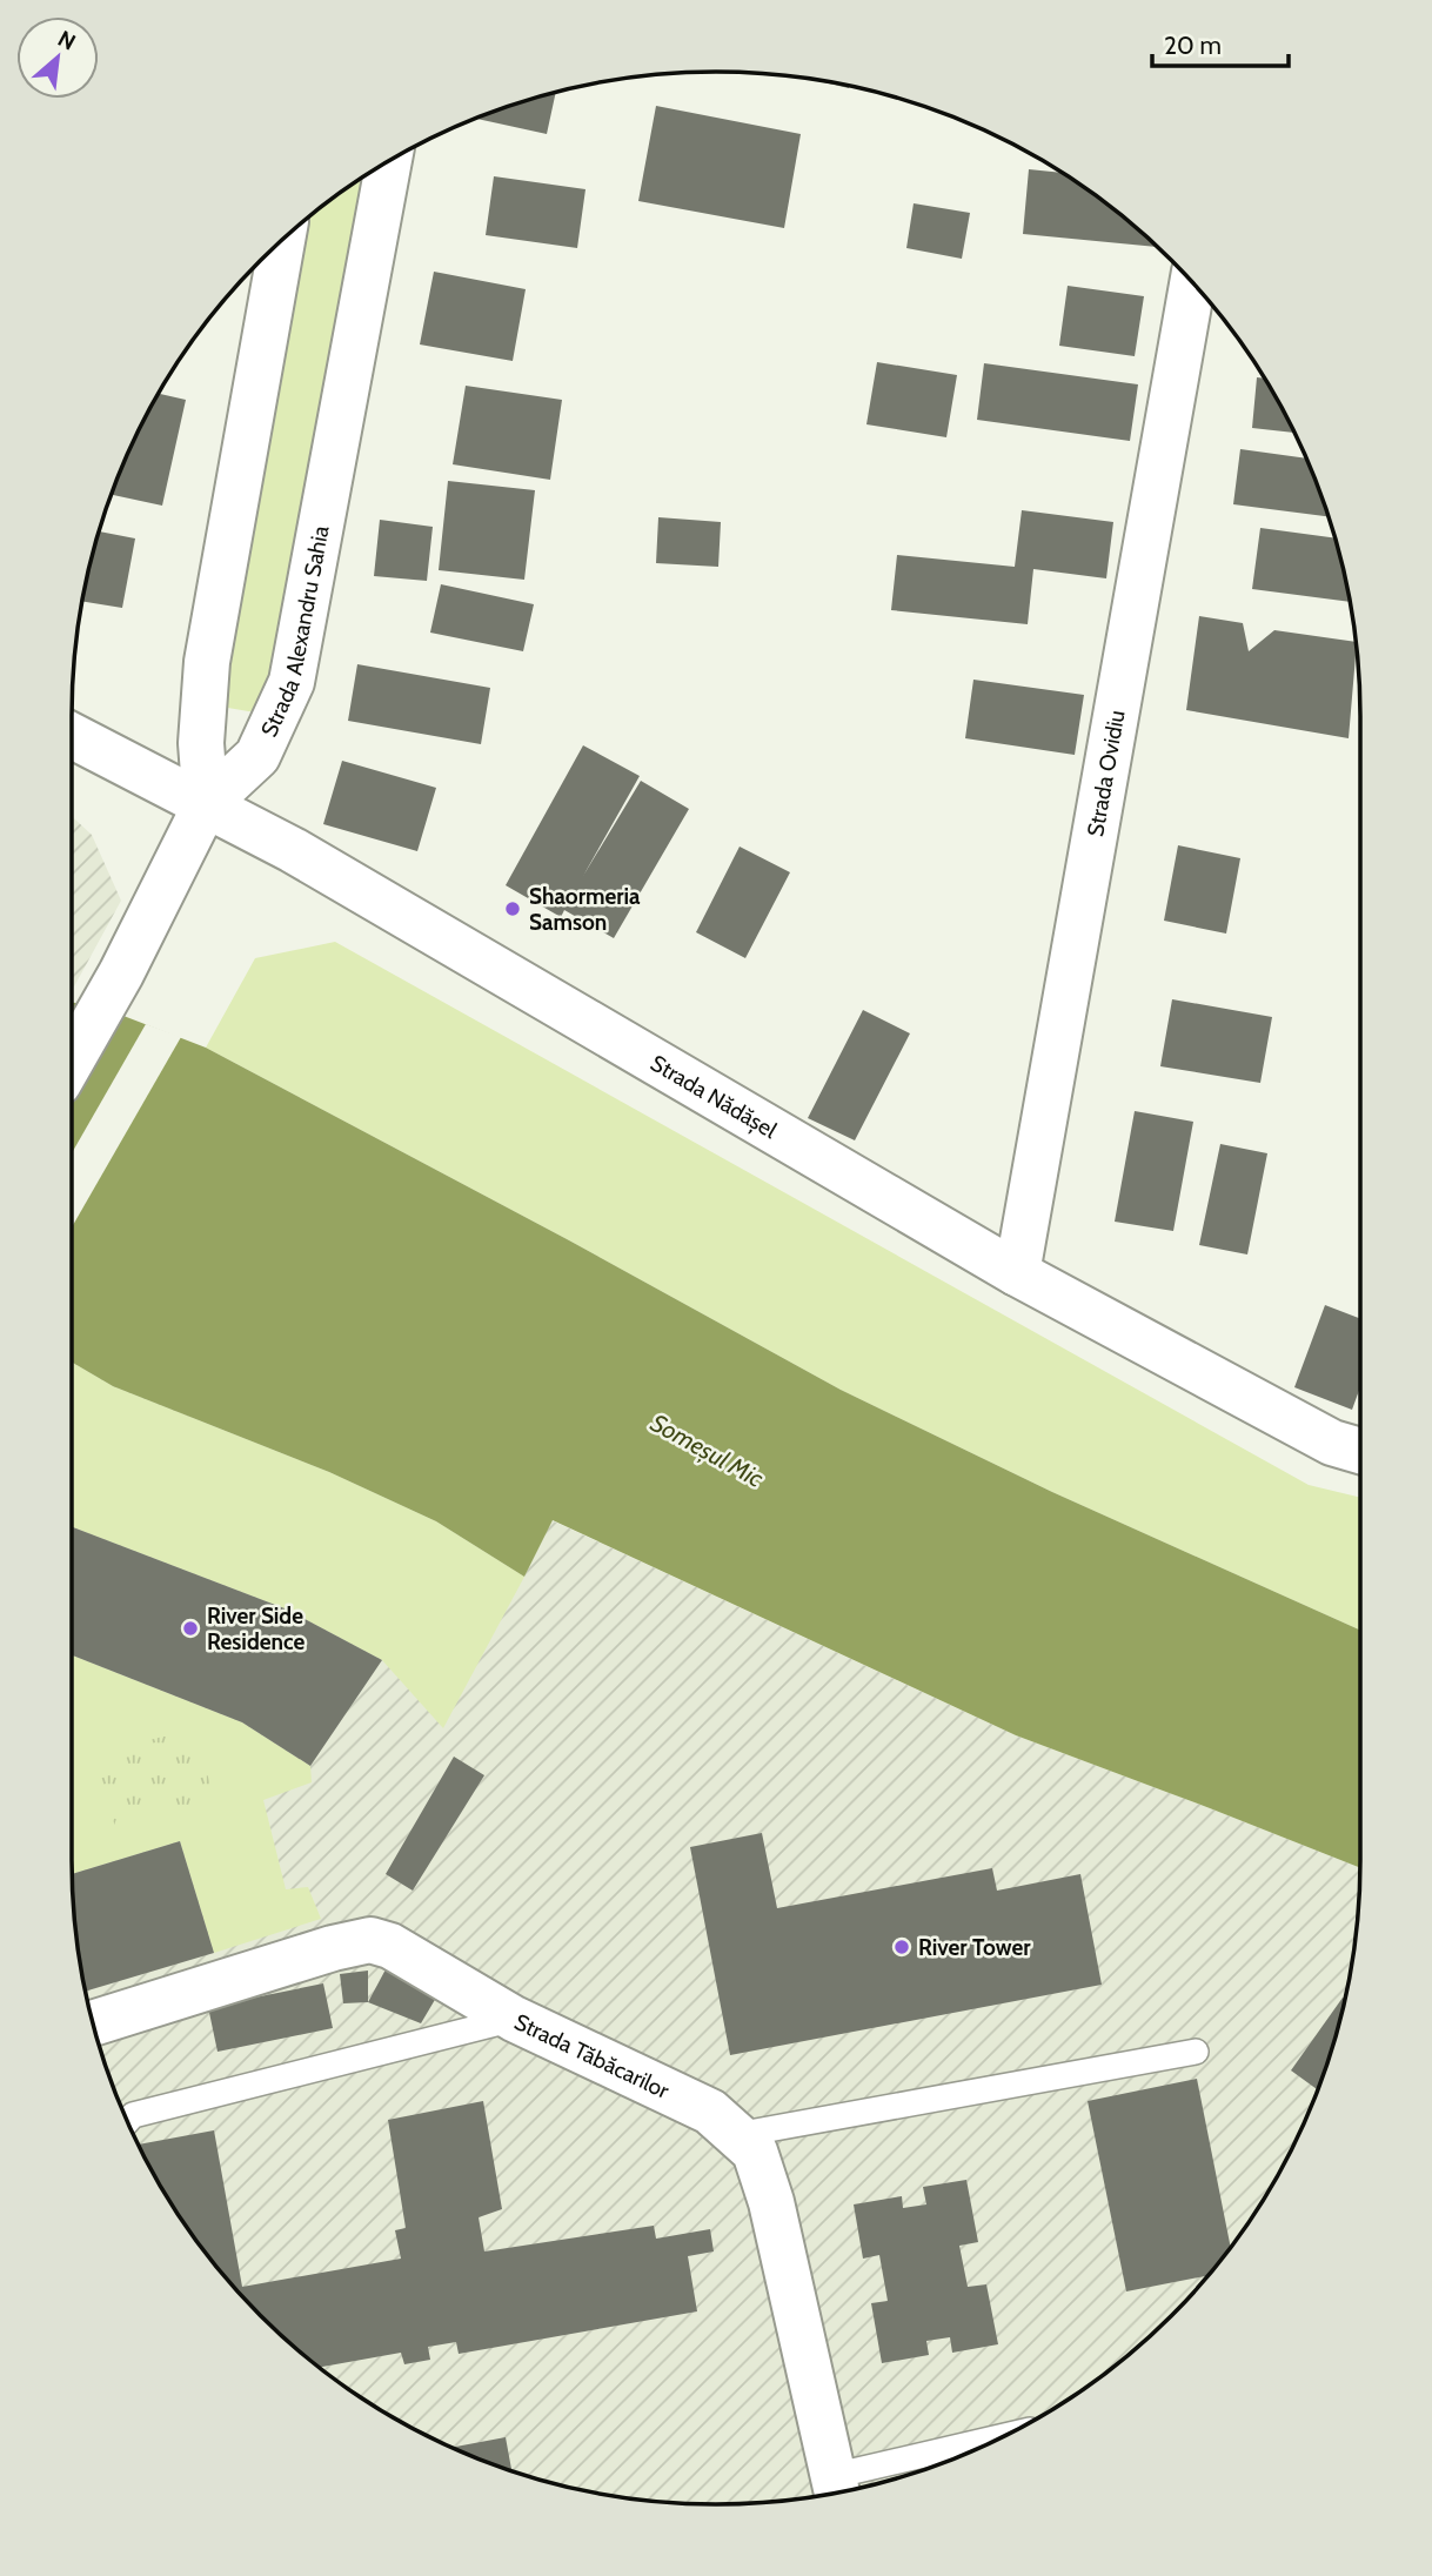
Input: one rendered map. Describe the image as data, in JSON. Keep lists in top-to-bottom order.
{
  "streets": {
    "street": [
      "Strada Alexandru Sahia",
      "Strada Ovidiu",
      "Strada Nădășel",
      "Strada Tăbăcarilor"
    ]
  },
  "crossings": [
    ["Strada Alexandru Sahia", "Strada Nădășel"],
    ["Strada Ovidiu", "Strada Nădășel"]
  ],
  "water": ["Someșul Mic"],
  "places": ["Shaormeria Samson", "River Side Residence", "River Tower"],
  "scale_bar": "20 m",
  "north": "top right"
}
